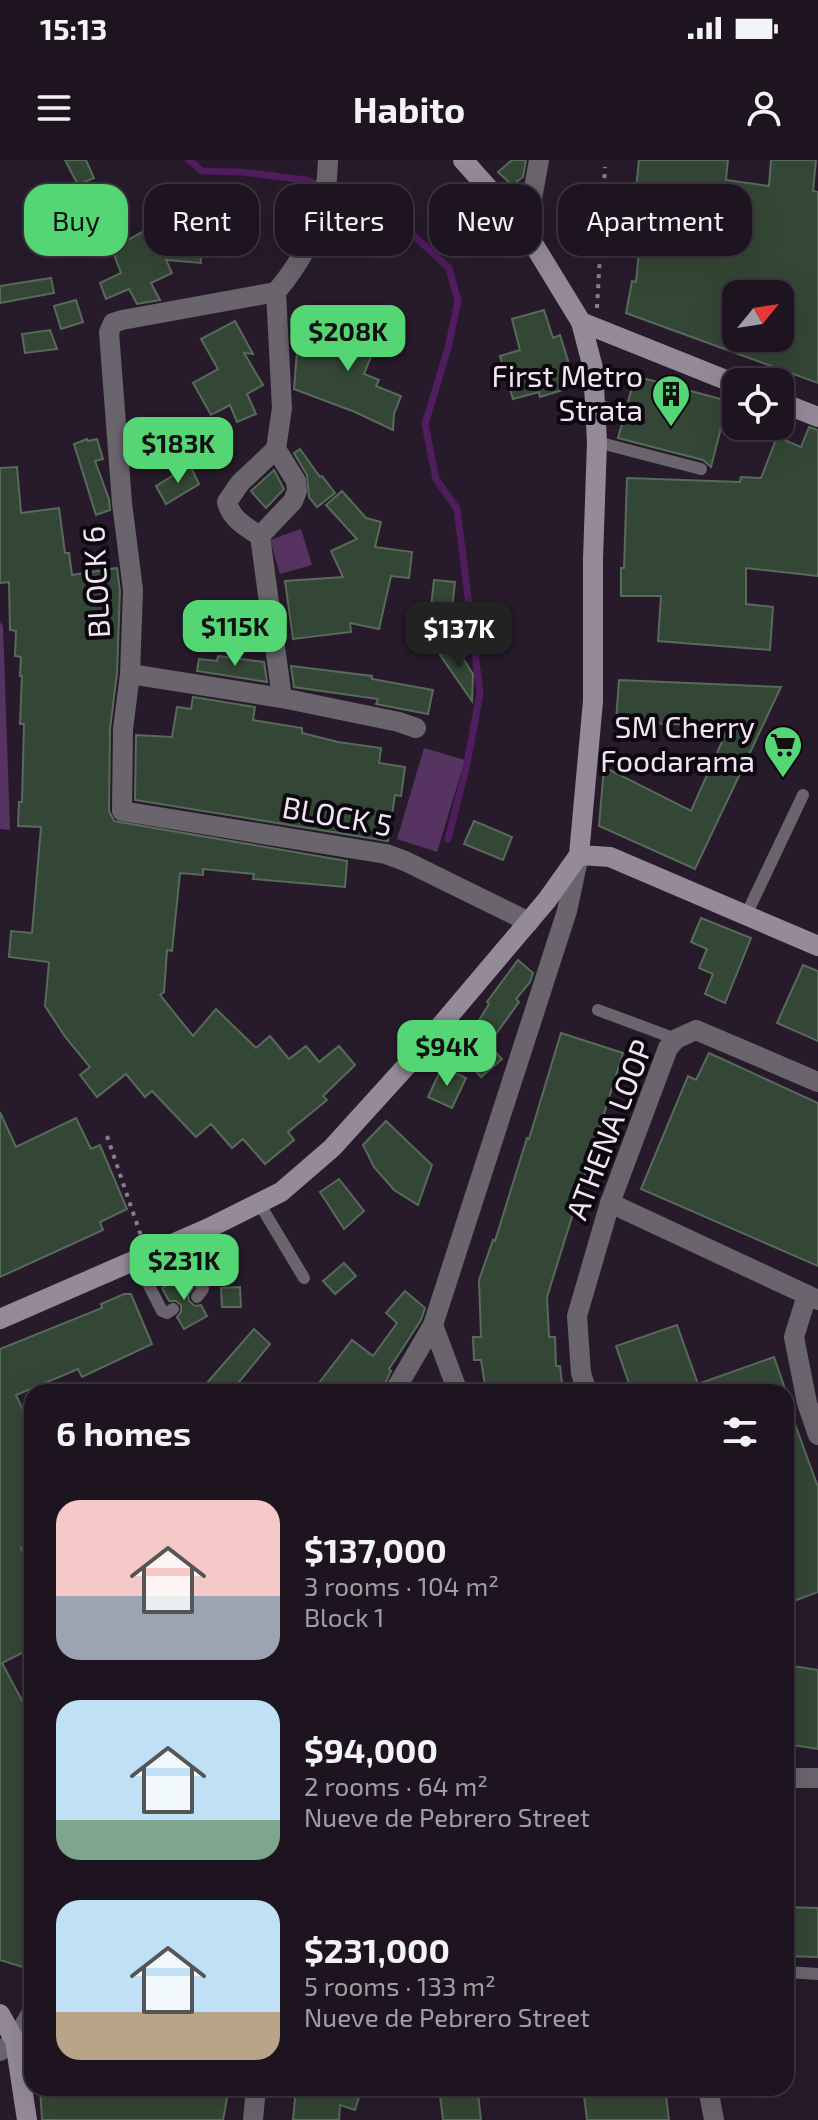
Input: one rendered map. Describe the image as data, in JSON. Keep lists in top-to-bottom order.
{
  "streets": {
    "street": ["BLOCK 6", "BLOCK 5", "ATHENA LOOP"]
  },
  "crossings": [
    ["BLOCK 6", "BLOCK 5"]
  ],
  "places": {
    "building": ["First Metro Strata"],
    "supermarket": ["SM Cherry Foodarama"]
  },
  "north": "top right",
  "page": {
    "status": "15:13",
    "header": "Habito",
    "chip": [
      "Buy",
      "Rent",
      "Filters",
      "New",
      "Apartment"
    ],
    "price": [
      "$208K",
      "$183K",
      "$115K",
      "$137K",
      "$94K",
      "$231K"
    ],
    "heading": "6 homes",
    "list": [
      {
        "name": "$137,000",
        "note": "3 rooms · 104 m² · Block 1"
      },
      {
        "name": "$94,000",
        "note": "2 rooms · 64 m² · Nueve de Pebrero Street"
      },
      {
        "name": "$231,000",
        "note": "5 rooms · 133 m² · Nueve de Pebrero Street"
      }
    ]
  }
}
